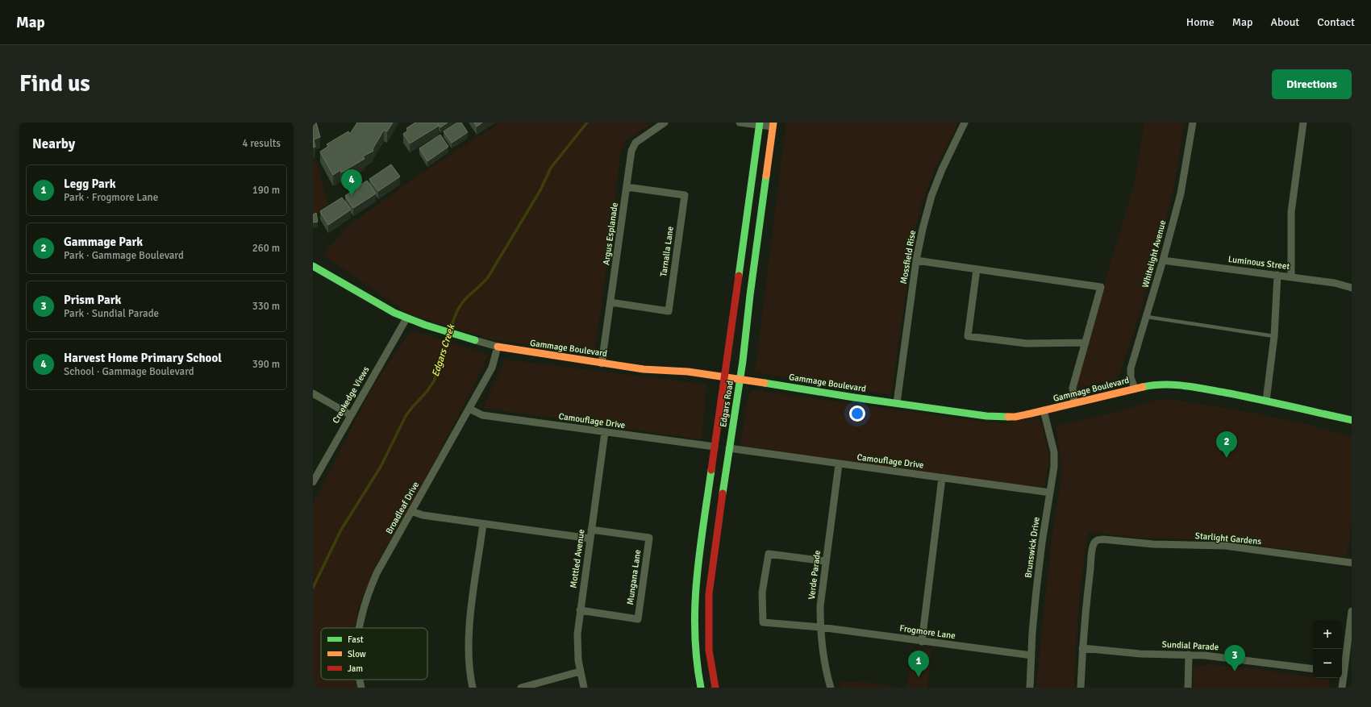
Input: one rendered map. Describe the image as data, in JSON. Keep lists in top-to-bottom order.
{
  "streets": {
    "main road": ["Gammage Boulevard", "Edgars Road"],
    "street": [
      "Argus Esplanade",
      "Tarnalla Lane",
      "Whitelight Avenue",
      "Mossfield Rise",
      "Luminous Street",
      "Creekedge Views",
      "Camouflage Drive",
      "Broadleaf Drive",
      "Starlight Gardens",
      "Brunswick Drive",
      "Mottled Avenue",
      "Verde Parade",
      "Mungana Lane",
      "Frogmore Lane",
      "Sundial Parade"
    ]
  },
  "crossings": [
    ["Argus Esplanade", "Tarnalla Lane"],
    ["Argus Esplanade", "Gammage Boulevard"],
    ["Whitelight Avenue", "Luminous Street"],
    ["Whitelight Avenue", "Gammage Boulevard"],
    ["Mossfield Rise", "Gammage Boulevard"],
    ["Gammage Boulevard", "Creekedge Views"],
    ["Gammage Boulevard", "Edgars Road"],
    ["Gammage Boulevard", "Broadleaf Drive"],
    ["Gammage Boulevard", "Brunswick Drive"],
    ["Edgars Road", "Camouflage Drive"],
    ["Camouflage Drive", "Broadleaf Drive"],
    ["Camouflage Drive", "Brunswick Drive"],
    ["Camouflage Drive", "Mottled Avenue"],
    ["Camouflage Drive", "Verde Parade"],
    ["Starlight Gardens", "Sundial Parade"],
    ["Brunswick Drive", "Frogmore Lane"],
    ["Mottled Avenue", "Mungana Lane"],
    ["Verde Parade", "Frogmore Lane"]
  ],
  "water": ["Edgars Creek"],
  "legend": ["Fast", "Slow", "Jam"],
  "page": {
    "header": "Map",
    "nav": [
      "Home",
      "Map",
      "About",
      "Contact"
    ],
    "buttons": "Directions",
    "title": "Find us",
    "heading": ["Nearby", "4 results"],
    "list": [
      {
        "mark": "1",
        "name": "Legg Park",
        "note": "Park · Frogmore Lane",
        "value": "190 m"
      },
      {
        "mark": "2",
        "name": "Gammage Park",
        "note": "Park · Gammage Boulevard",
        "value": "260 m"
      },
      {
        "mark": "3",
        "name": "Prism Park",
        "note": "Park · Sundial Parade",
        "value": "330 m"
      },
      {
        "mark": "4",
        "name": "Harvest Home Primary School",
        "note": "School · Gammage Boulevard",
        "value": "390 m"
      }
    ],
    "pins": [
      "4",
      "2",
      "3",
      "1"
    ],
    "map_buttons": ["+", "−"]
  }
}
